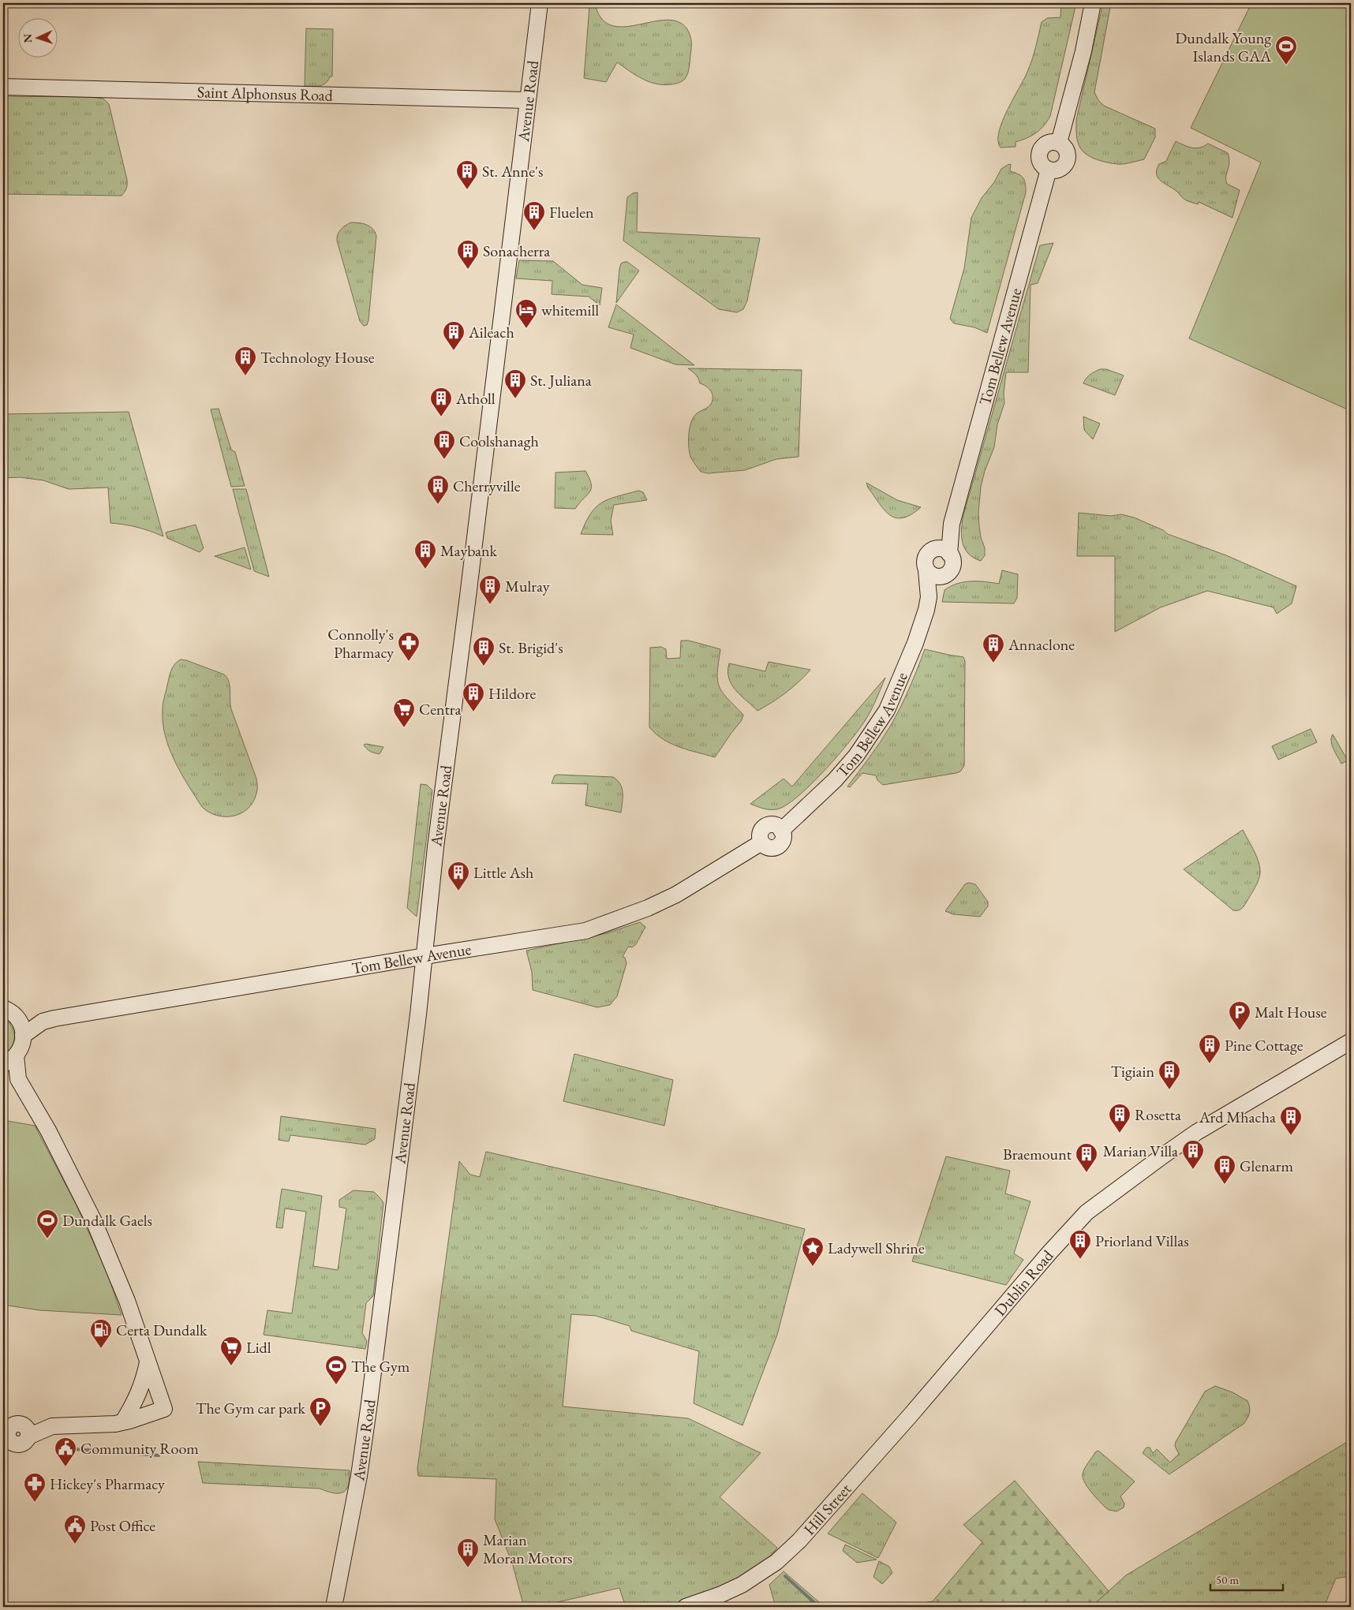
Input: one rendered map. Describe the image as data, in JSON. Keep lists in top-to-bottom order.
{
  "streets": {
    "street": [
      "Saint Alphonsus Road",
      "Avenue Road",
      "Tom Bellew Avenue",
      "Dublin Road",
      "Hill Street"
    ]
  },
  "crossings": [
    ["Saint Alphonsus Road", "Avenue Road"],
    ["Avenue Road", "Tom Bellew Avenue"],
    ["Dublin Road", "Hill Street"]
  ],
  "places": {
    "sports": ["Dundalk Young Islands GAA", "Dundalk Gaels", "The Gym"],
    "building": [
      "St. Anne's",
      "Fluelen",
      "Sonacherra",
      "Aileach",
      "Technology House",
      "St. Juliana",
      "Atholl",
      "Coolshanagh",
      "Cherryville",
      "Maybank",
      "Mulray",
      "Annaclone",
      "St. Brigid's",
      "Hildore",
      "Little Ash",
      "Pine Cottage",
      "Tigiain",
      "Rosetta",
      "Ard Mhacha",
      "Marian Villa",
      "Braemount",
      "Glenarm",
      "Priorland Villas",
      "Marian Moran Motors"
    ],
    "hotel": ["whitemill"],
    "pharmacy": ["Connolly's Pharmacy", "Hickey's Pharmacy"],
    "supermarket": ["Centra", "Lidl"],
    "parking": ["Malt House", "The Gym car park"],
    "place": ["Ladywell Shrine"],
    "fuel station": ["Certa Dundalk"],
    "public building": ["Community Room", "Post Office"]
  },
  "scale_bar": "50 m",
  "north": "left"
}
